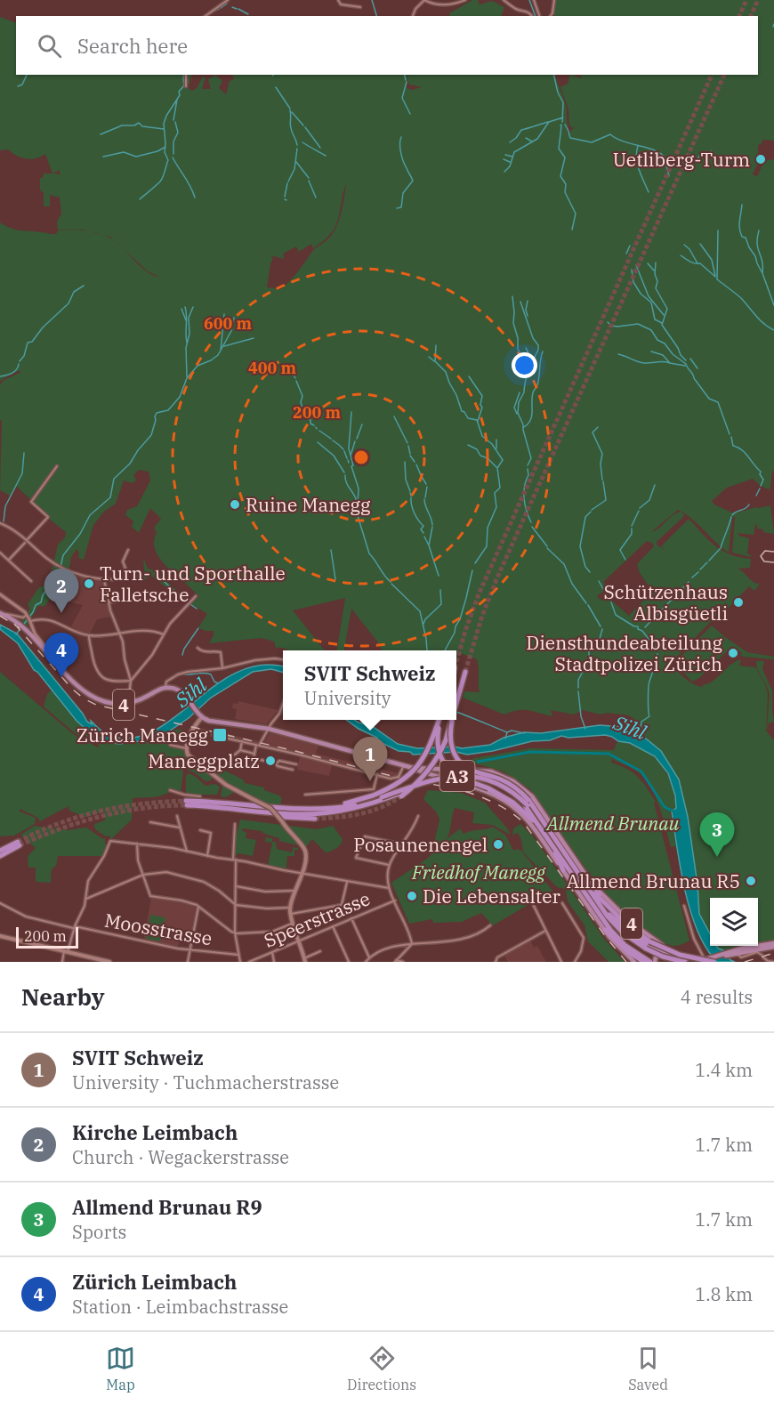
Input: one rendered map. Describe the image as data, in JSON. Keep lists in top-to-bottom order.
{
  "streets": {
    "highway": ["A3"],
    "main road": ["4"],
    "street": ["Speerstrasse", "Moosstrasse"]
  },
  "water": ["Sihl"],
  "parks": ["Allmend Brunau", "Friedhof Manegg"],
  "places": {
    "other": [
      "Uetliberg-Turm",
      "Ruine Manegg",
      "Turn- und Sporthalle Falletsche",
      "Schützenhaus Albisgüetli",
      "Diensthundeabteilung Stadtpolizei Zürich",
      "Maneggplatz",
      "Posaunenengel",
      "Allmend Brunau R5",
      "Die Lebensalter"
    ],
    "transit": ["Zürich Manegg"]
  },
  "scale_bar": "200 m",
  "page": {
    "search": "Search here",
    "pins": [
      "2",
      "4",
      "1",
      "3"
    ],
    "popup": ["SVIT Schweiz", "University"],
    "scale": "200 m",
    "heading": ["Nearby", "4 results"],
    "list": [
      {
        "mark": "1",
        "name": "SVIT Schweiz",
        "note": "University · Tuchmacherstrasse",
        "value": "1.4 km"
      },
      {
        "mark": "2",
        "name": "Kirche Leimbach",
        "note": "Church · Wegackerstrasse",
        "value": "1.7 km"
      },
      {
        "mark": "3",
        "name": "Allmend Brunau R9",
        "note": "Sports",
        "value": "1.7 km"
      },
      {
        "mark": "4",
        "name": "Zürich Leimbach",
        "note": "Station · Leimbachstrasse",
        "value": "1.8 km"
      }
    ],
    "nav": ["Map", "Directions", "Saved"]
  },
  "rings": ["600 m", "400 m", "200 m"]
}
